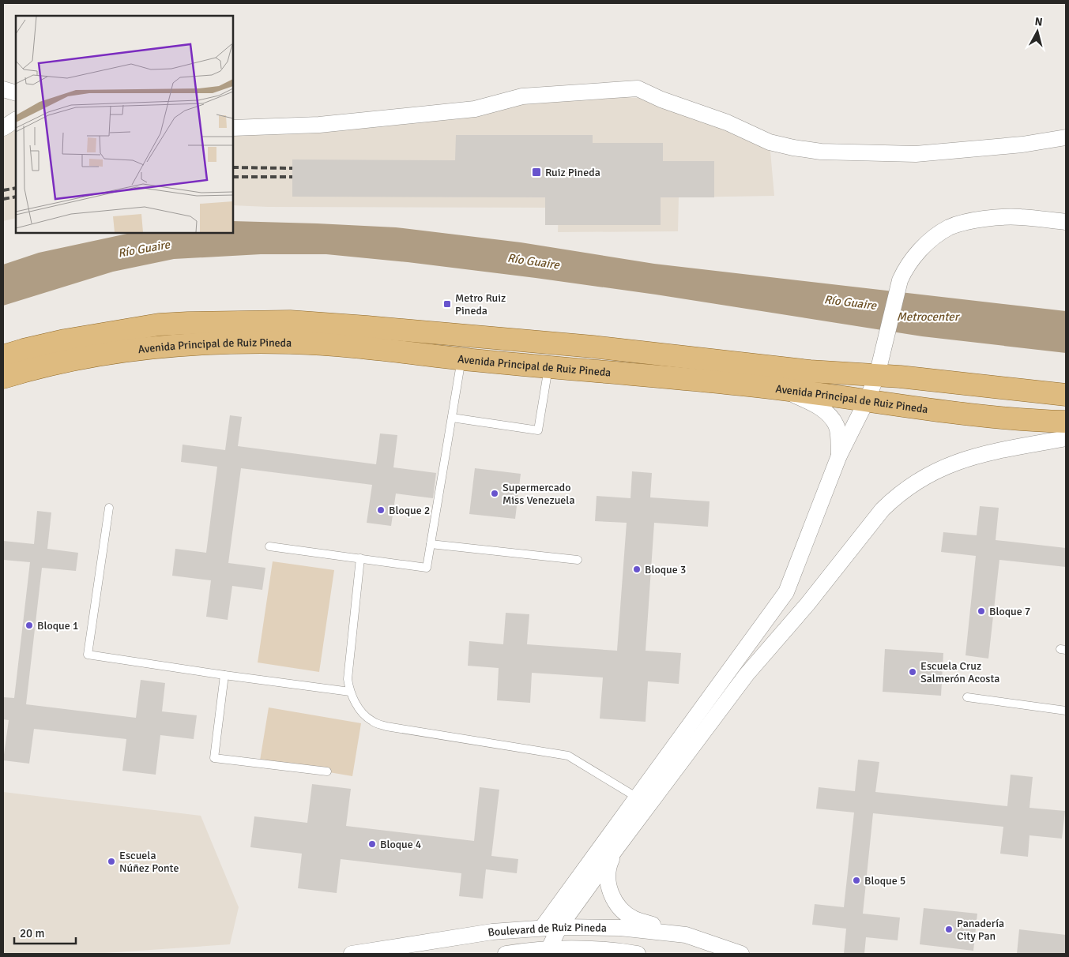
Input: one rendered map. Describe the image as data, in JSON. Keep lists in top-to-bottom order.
{
  "streets": {
    "main road": ["Avenida Principal de Ruiz Pineda"],
    "street": ["Boulevard de Ruiz Pineda"]
  },
  "water": ["Río Guaire", "Metrocenter"],
  "places": {
    "transit": ["Ruiz Pineda", "Metro Ruiz Pineda"],
    "other": [
      "Supermercado Miss Venezuela",
      "Bloque 2",
      "Bloque 3",
      "Bloque 7",
      "Bloque 1",
      "Escuela Cruz Salmerón Acosta",
      "Bloque 4",
      "Escuela Núñez Ponte",
      "Bloque 5",
      "Panadería City Pan"
    ]
  },
  "scale_bar": "20 m",
  "north": "top"
}
